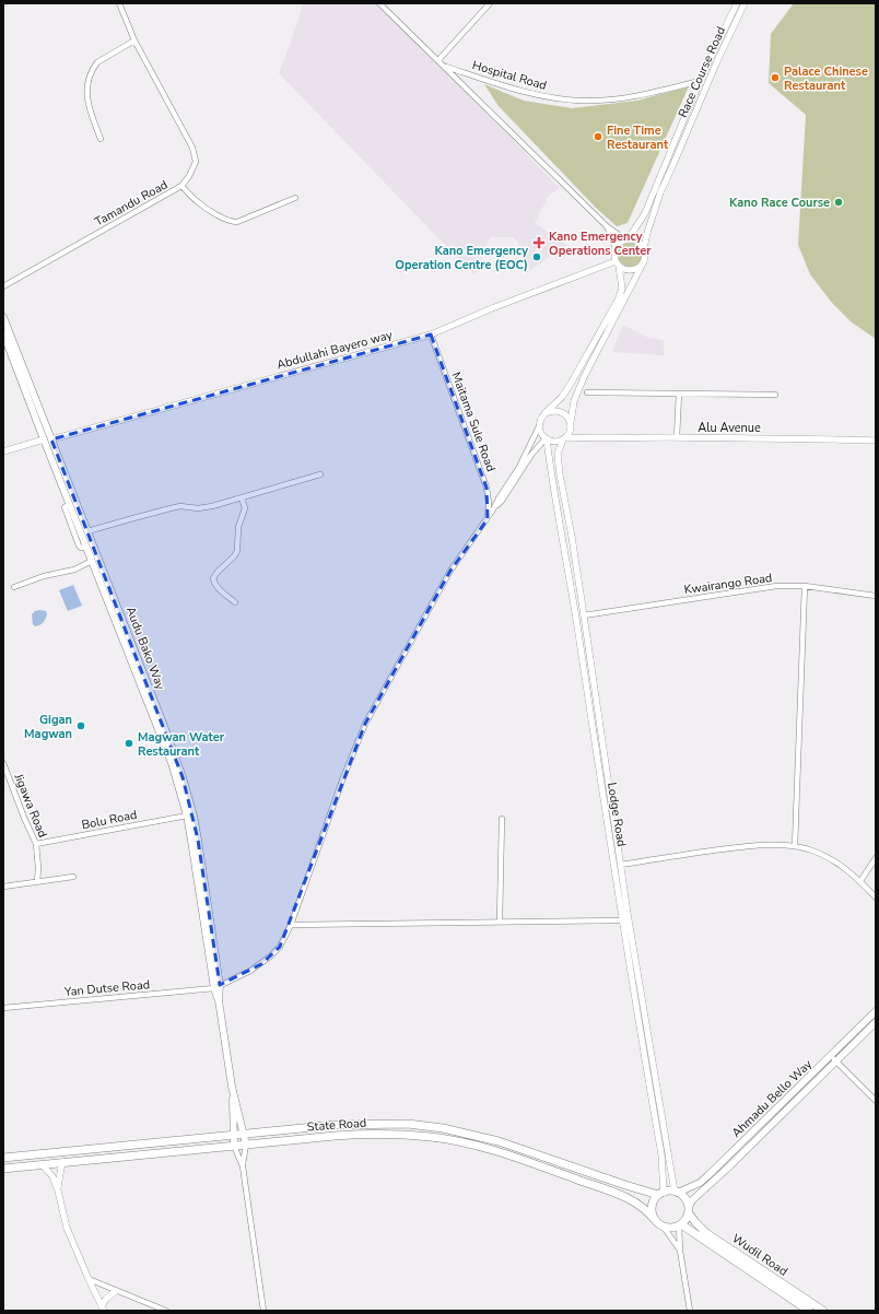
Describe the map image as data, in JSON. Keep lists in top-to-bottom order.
{
  "streets": {
    "main road": [
      "Audu Bako Way",
      "Ahmadu Bello Way",
      "State Road",
      "Wudil Road"
    ],
    "street": [
      "Race Course Road",
      "Hospital Road",
      "Tamandu Road",
      "Abdullahi Bayero way",
      "Maitama Sule Road",
      "Alu Avenue",
      "Kwairango Road",
      "Jigawa Road",
      "Lodge Road",
      "Bolu Road",
      "Yan Dutse Road"
    ]
  },
  "crossings": [
    ["Race Course Road", "Hospital Road"],
    ["Race Course Road", "Abdullahi Bayero way"],
    ["Hospital Road", "Abdullahi Bayero way"],
    ["Abdullahi Bayero way", "Maitama Sule Road"],
    ["Abdullahi Bayero way", "Audu Bako Way"],
    ["Maitama Sule Road", "Yan Dutse Road"],
    ["Alu Avenue", "Lodge Road"],
    ["Kwairango Road", "Lodge Road"],
    ["Audu Bako Way", "Bolu Road"],
    ["Audu Bako Way", "Yan Dutse Road"],
    ["Audu Bako Way", "State Road"],
    ["Jigawa Road", "Bolu Road"],
    ["Lodge Road", "Ahmadu Bello Way"],
    ["Lodge Road", "State Road"],
    ["Lodge Road", "Wudil Road"],
    ["Ahmadu Bello Way", "State Road"],
    ["Ahmadu Bello Way", "Wudil Road"],
    ["State Road", "Wudil Road"]
  ],
  "places": {
    "other": [
      "Palace Chinese Restaurant",
      "Fine Time Restaurant",
      "Kano Race Course",
      "Kano Emergency Operation Centre (EOC)",
      "Gigan Magwan",
      "Magwan Water Restaurant"
    ],
    "health": ["Kano Emergency Operations Center"]
  }
}
